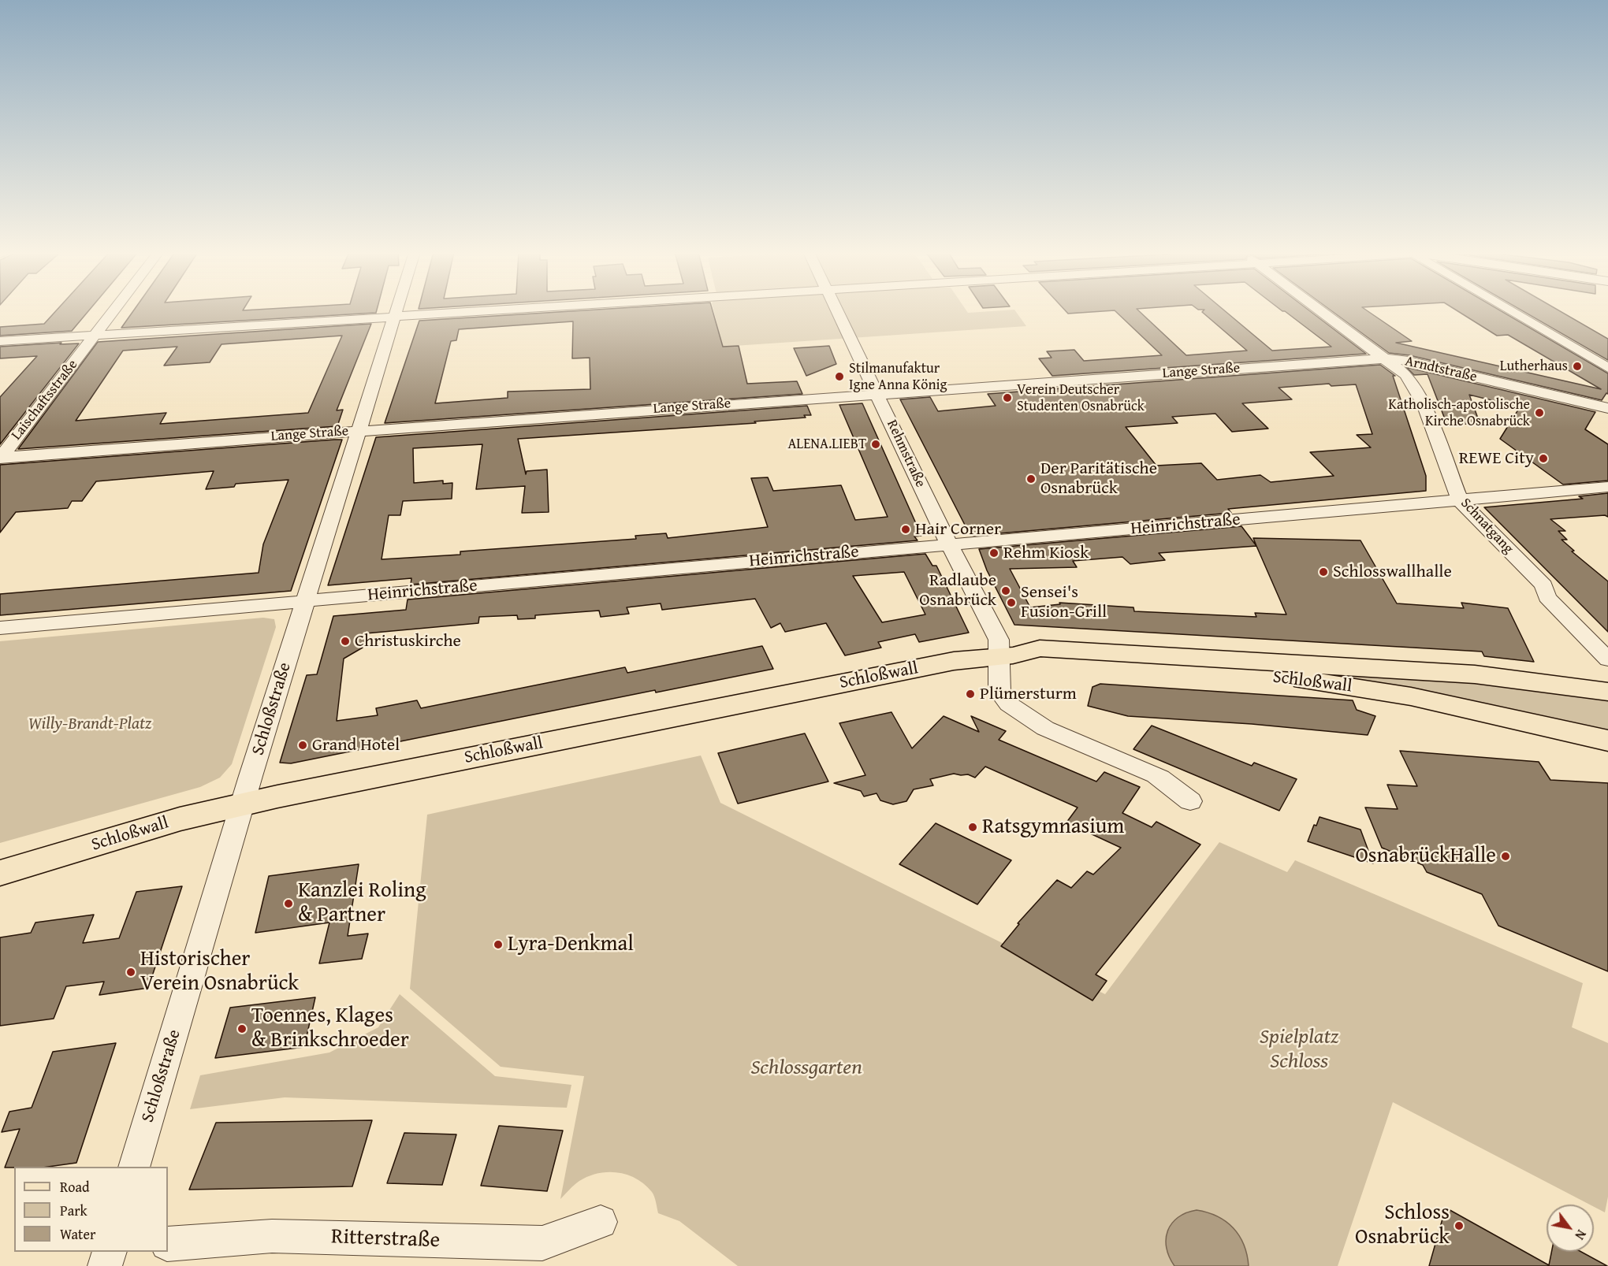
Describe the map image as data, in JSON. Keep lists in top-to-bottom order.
{
  "streets": {
    "main road": ["Schloßwall"],
    "street": [
      "Arndtstraße",
      "Lange Straße",
      "Laischaftsstraße",
      "Rehmstraße",
      "Heinrichstraße",
      "Schnatgang",
      "Schloßstraße",
      "Ritterstraße"
    ]
  },
  "crossings": [
    ["Arndtstraße", "Lange Straße"],
    ["Arndtstraße", "Schnatgang"],
    ["Lange Straße", "Laischaftsstraße"],
    ["Lange Straße", "Rehmstraße"],
    ["Lange Straße", "Schnatgang"],
    ["Lange Straße", "Schloßstraße"],
    ["Rehmstraße", "Heinrichstraße"],
    ["Rehmstraße", "Schloßwall"],
    ["Heinrichstraße", "Schnatgang"],
    ["Heinrichstraße", "Schloßstraße"],
    ["Schloßwall", "Schloßstraße"]
  ],
  "parks": ["Willy-Brandt-Platz", "Spielplatz Schloss", "Schlossgarten"],
  "places": [
    "Lutherhaus",
    "Stilmanufaktur Igne Anna König",
    "Verein Deutscher Studenten Osnabrück",
    "Katholisch-apostolische Kirche Osnabrück",
    "ALENA.LIEBT",
    "REWE City",
    "Der Paritätische Osnabrück",
    "Hair Corner",
    "Rehm Kiosk",
    "Schlosswallhalle",
    "Radlaube Osnabrück",
    "Sensei's Fusion-Grill",
    "Christuskirche",
    "Plümersturm",
    "Grand Hotel",
    "Ratsgymnasium",
    "OsnabrückHalle",
    "Kanzlei Roling & Partner",
    "Lyra-Denkmal",
    "Historischer Verein Osnabrück",
    "Toennes, Klages & Brinkschroeder",
    "Schloss Osnabrück"
  ],
  "legend": ["Road", "Park", "Water"],
  "north": "bottom right"
}
